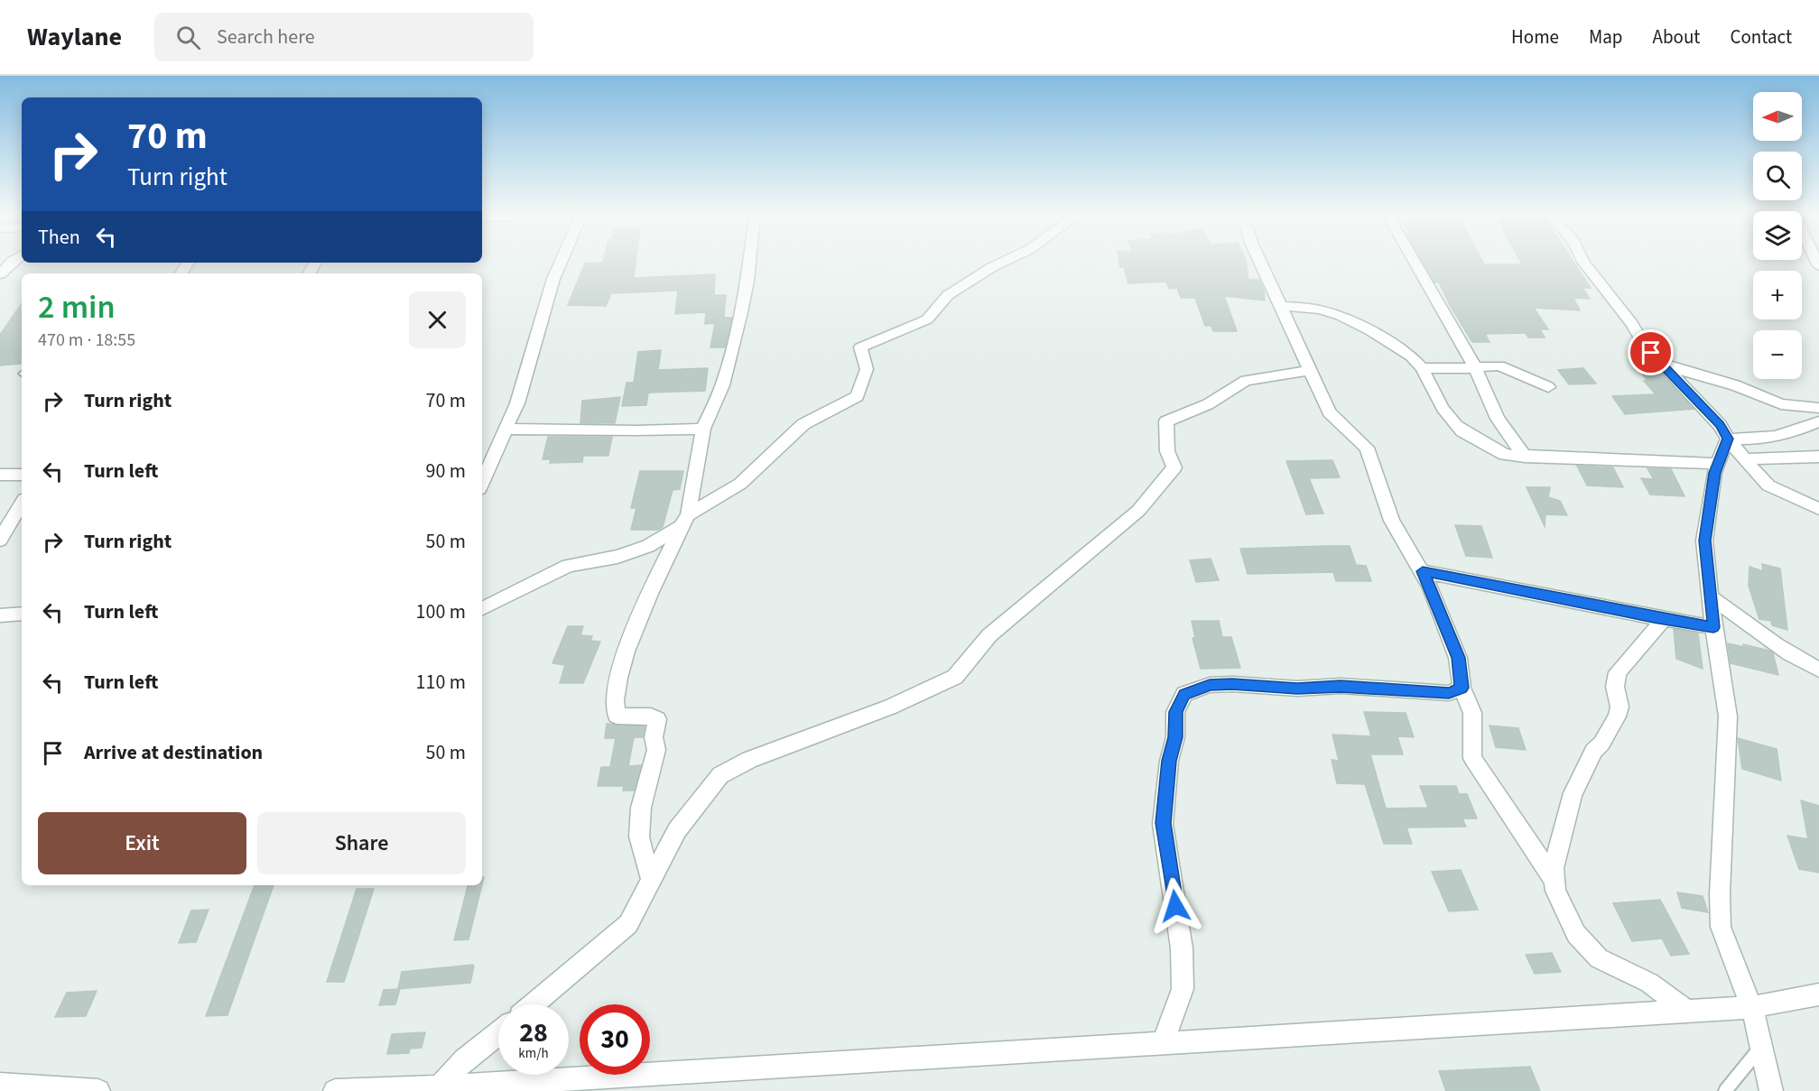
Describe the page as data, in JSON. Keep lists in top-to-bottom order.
{
  "north": "left",
  "page": {
    "header": "Waylane",
    "search": "Search here",
    "nav": [
      "Home",
      "Map",
      "About",
      "Contact"
    ],
    "map_buttons": ["+", "−"],
    "turn": ["70 m", "Turn right"],
    "then": "Then",
    "heading": ["2 min", "470 m · 18:55"],
    "list": [
      {
        "name": "Turn right",
        "value": "70 m"
      },
      {
        "name": "Turn left",
        "value": "90 m"
      },
      {
        "name": "Turn right",
        "value": "50 m"
      },
      {
        "name": "Turn left",
        "value": "100 m"
      },
      {
        "name": "Turn left",
        "value": "110 m"
      },
      {
        "name": "Arrive at destination",
        "value": "50 m"
      }
    ],
    "buttons": ["Exit", "Share"],
    "speed": "28 km/h",
    "limit": "30"
  }
}
